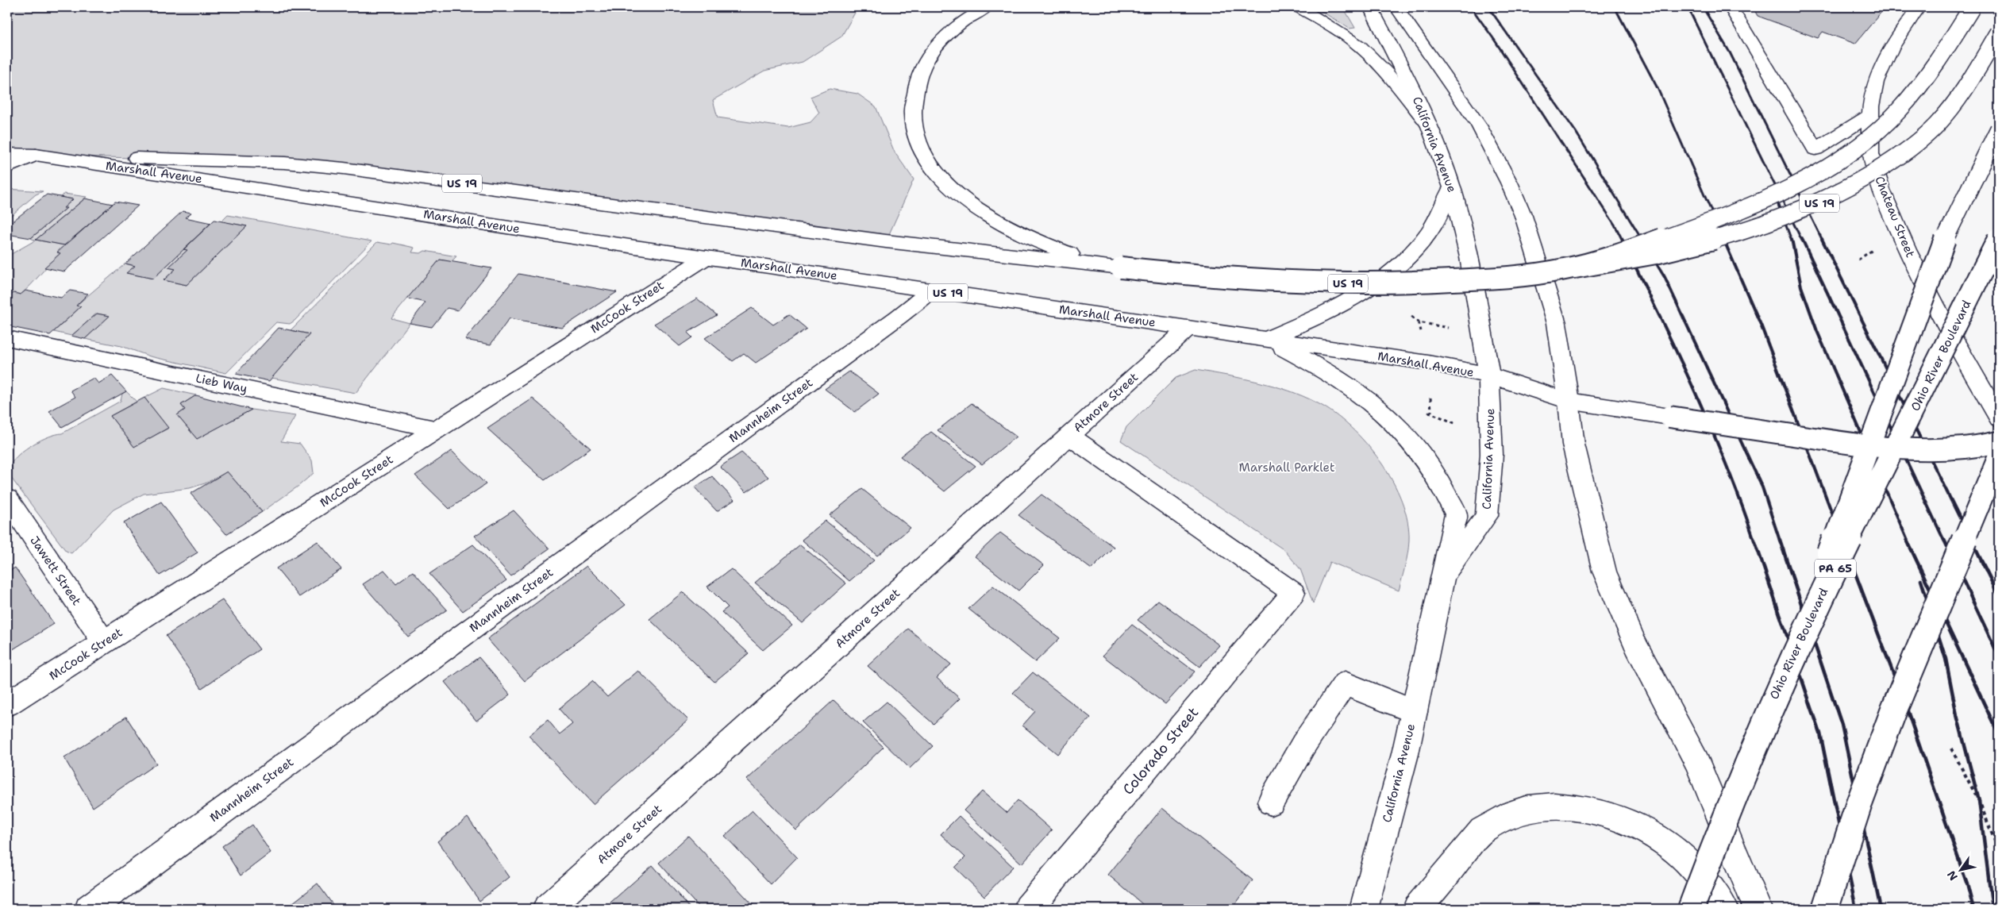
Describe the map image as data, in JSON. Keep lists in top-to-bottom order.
{
  "streets": {
    "main road": [
      "California Avenue",
      "Marshall Avenue",
      "US 19",
      "Chateau Street",
      "McCook Street",
      "Ohio River Boulevard",
      "Lieb Way",
      "Atmore Street",
      "Mannheim Street",
      "PA 65",
      "Jawett Street",
      "Colorado Street"
    ]
  },
  "crossings": [
    ["California Avenue", "Marshall Avenue"],
    ["Marshall Avenue", "US 19"],
    ["Marshall Avenue", "McCook Street"],
    ["Marshall Avenue", "Atmore Street"],
    ["Marshall Avenue", "Mannheim Street"],
    ["McCook Street", "Lieb Way"],
    ["McCook Street", "Jawett Street"],
    ["Atmore Street", "Colorado Street"]
  ],
  "parks": ["Marshall Parklet"],
  "north": "bottom left"
}
